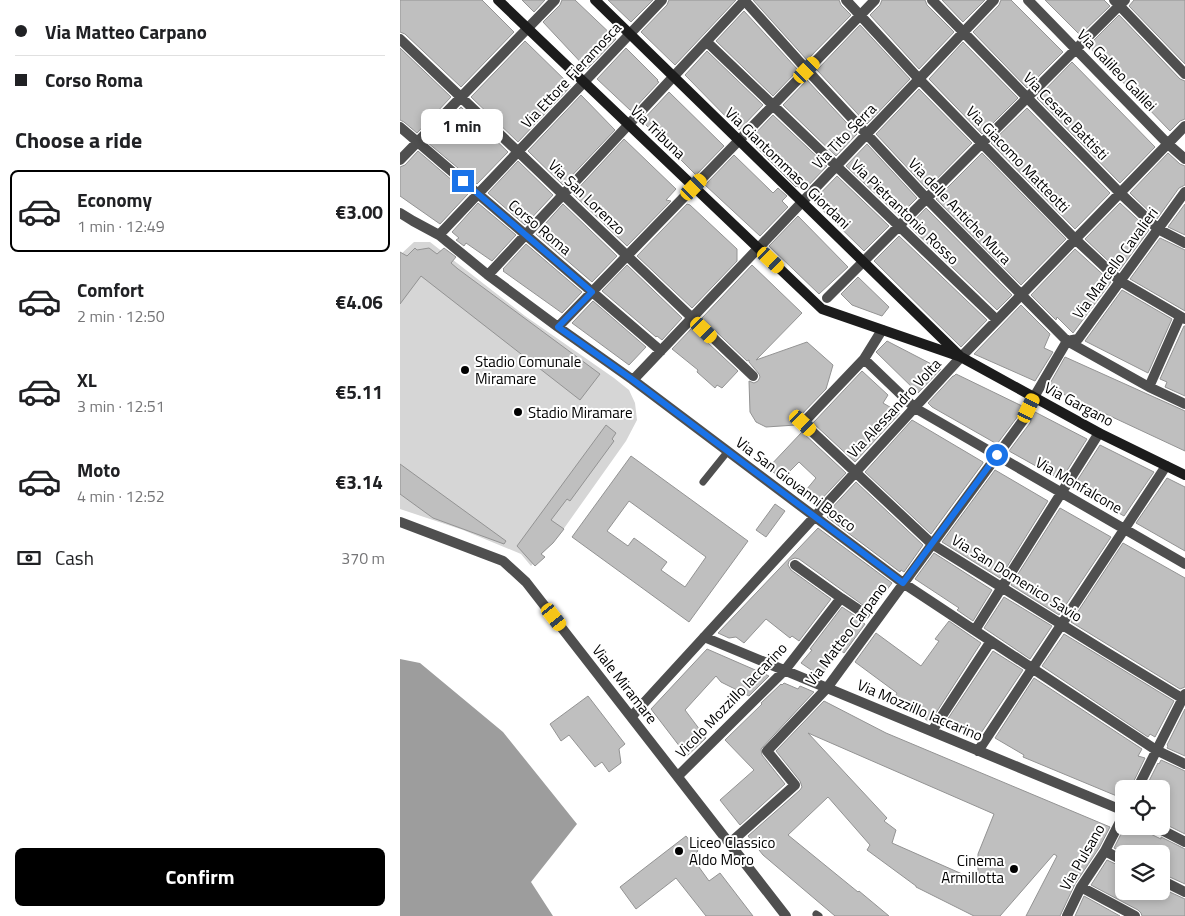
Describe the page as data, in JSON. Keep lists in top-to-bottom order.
{
  "streets": {
    "main road": ["Via Tribuna", "Via Giantommaso Giordani", "Via Gargano"],
    "street": [
      "Via Galileo Galilei",
      "Via Ettore Fieramosca",
      "Via Cesare Battisti",
      "Via Tito Serra",
      "Via Giacomo Matteotti",
      "Via San Lorenzo",
      "Via delle Antiche Mura",
      "Via Pietrantonio Rosso",
      "Corso Roma",
      "Via Marcello Cavalieri",
      "Via Alessandro Volta",
      "Via San Giovanni Bosco",
      "Via Monfalcone",
      "Via San Domenico Savio",
      "Via Matteo Carpano",
      "Viale Miramare",
      "Vicolo Mozzillo Iaccarino",
      "Via Mozzillo Iaccarino",
      "Via Pulsano"
    ]
  },
  "crossings": [
    ["Via Galileo Galilei", "Via Alessandro Volta"],
    ["Via Ettore Fieramosca", "Via Tribuna"],
    ["Via Ettore Fieramosca", "Via Giantommaso Giordani"],
    ["Via Ettore Fieramosca", "Via San Lorenzo"],
    ["Via Ettore Fieramosca", "Corso Roma"],
    ["Via Ettore Fieramosca", "Via San Giovanni Bosco"],
    ["Via Cesare Battisti", "Via Tito Serra"],
    ["Via Cesare Battisti", "Via Marcello Cavalieri"],
    ["Via Cesare Battisti", "Via Alessandro Volta"],
    ["Via Tribuna", "Via Tito Serra"],
    ["Via Tribuna", "Via Giantommaso Giordani"],
    ["Via Tribuna", "Via Gargano"],
    ["Via Tribuna", "Via Alessandro Volta"],
    ["Via Tito Serra", "Via Giacomo Matteotti"],
    ["Via Tito Serra", "Via Giantommaso Giordani"],
    ["Via Tito Serra", "Via San Lorenzo"],
    ["Via Tito Serra", "Via delle Antiche Mura"],
    ["Via Tito Serra", "Via Pietrantonio Rosso"],
    ["Via Tito Serra", "Corso Roma"],
    ["Via Tito Serra", "Via San Giovanni Bosco"],
    ["Via Giacomo Matteotti", "Via Marcello Cavalieri"],
    ["Via Giacomo Matteotti", "Via Alessandro Volta"],
    ["Via Giantommaso Giordani", "Via Gargano"],
    ["Via Giantommaso Giordani", "Via Alessandro Volta"],
    ["Via delle Antiche Mura", "Via Marcello Cavalieri"],
    ["Via delle Antiche Mura", "Via Alessandro Volta"],
    ["Via Pietrantonio Rosso", "Via Alessandro Volta"],
    ["Via Marcello Cavalieri", "Via Gargano"],
    ["Via Marcello Cavalieri", "Via Matteo Carpano"],
    ["Via Gargano", "Via Alessandro Volta"],
    ["Via Gargano", "Via Matteo Carpano"],
    ["Via Alessandro Volta", "Via San Giovanni Bosco"],
    ["Via Alessandro Volta", "Via Monfalcone"],
    ["Via Alessandro Volta", "Via San Domenico Savio"],
    ["Via Alessandro Volta", "Viale Miramare"],
    ["Via Alessandro Volta", "Via Mozzillo Iaccarino"],
    ["Via San Giovanni Bosco", "Via Matteo Carpano"],
    ["Via Monfalcone", "Via San Domenico Savio"],
    ["Via Monfalcone", "Via Matteo Carpano"],
    ["Via San Domenico Savio", "Via Matteo Carpano"],
    ["Via Matteo Carpano", "Viale Miramare"],
    ["Via Matteo Carpano", "Via Mozzillo Iaccarino"],
    ["Viale Miramare", "Vicolo Mozzillo Iaccarino"],
    ["Vicolo Mozzillo Iaccarino", "Via Mozzillo Iaccarino"]
  ],
  "places": [
    "Stadio Comunale Miramare",
    "Stadio Miramare",
    "Liceo Classico Aldo Moro",
    "Cinema Armillotta"
  ],
  "page": {
    "banner": ["Via Matteo Carpano", "Corso Roma"],
    "bubble": "1 min",
    "heading": "Choose a ride",
    "list": [
      {
        "name": "Economy",
        "note": "1 min · 12:49",
        "value": "€3.00"
      },
      {
        "name": "Comfort",
        "note": "2 min · 12:50",
        "value": "€4.06"
      },
      {
        "name": "XL",
        "note": "3 min · 12:51",
        "value": "€5.11"
      },
      {
        "name": "Moto",
        "note": "4 min · 12:52",
        "value": "€3.14"
      }
    ],
    "pay": ["Cash", "370 m"],
    "buttons": "Confirm"
  }
}
